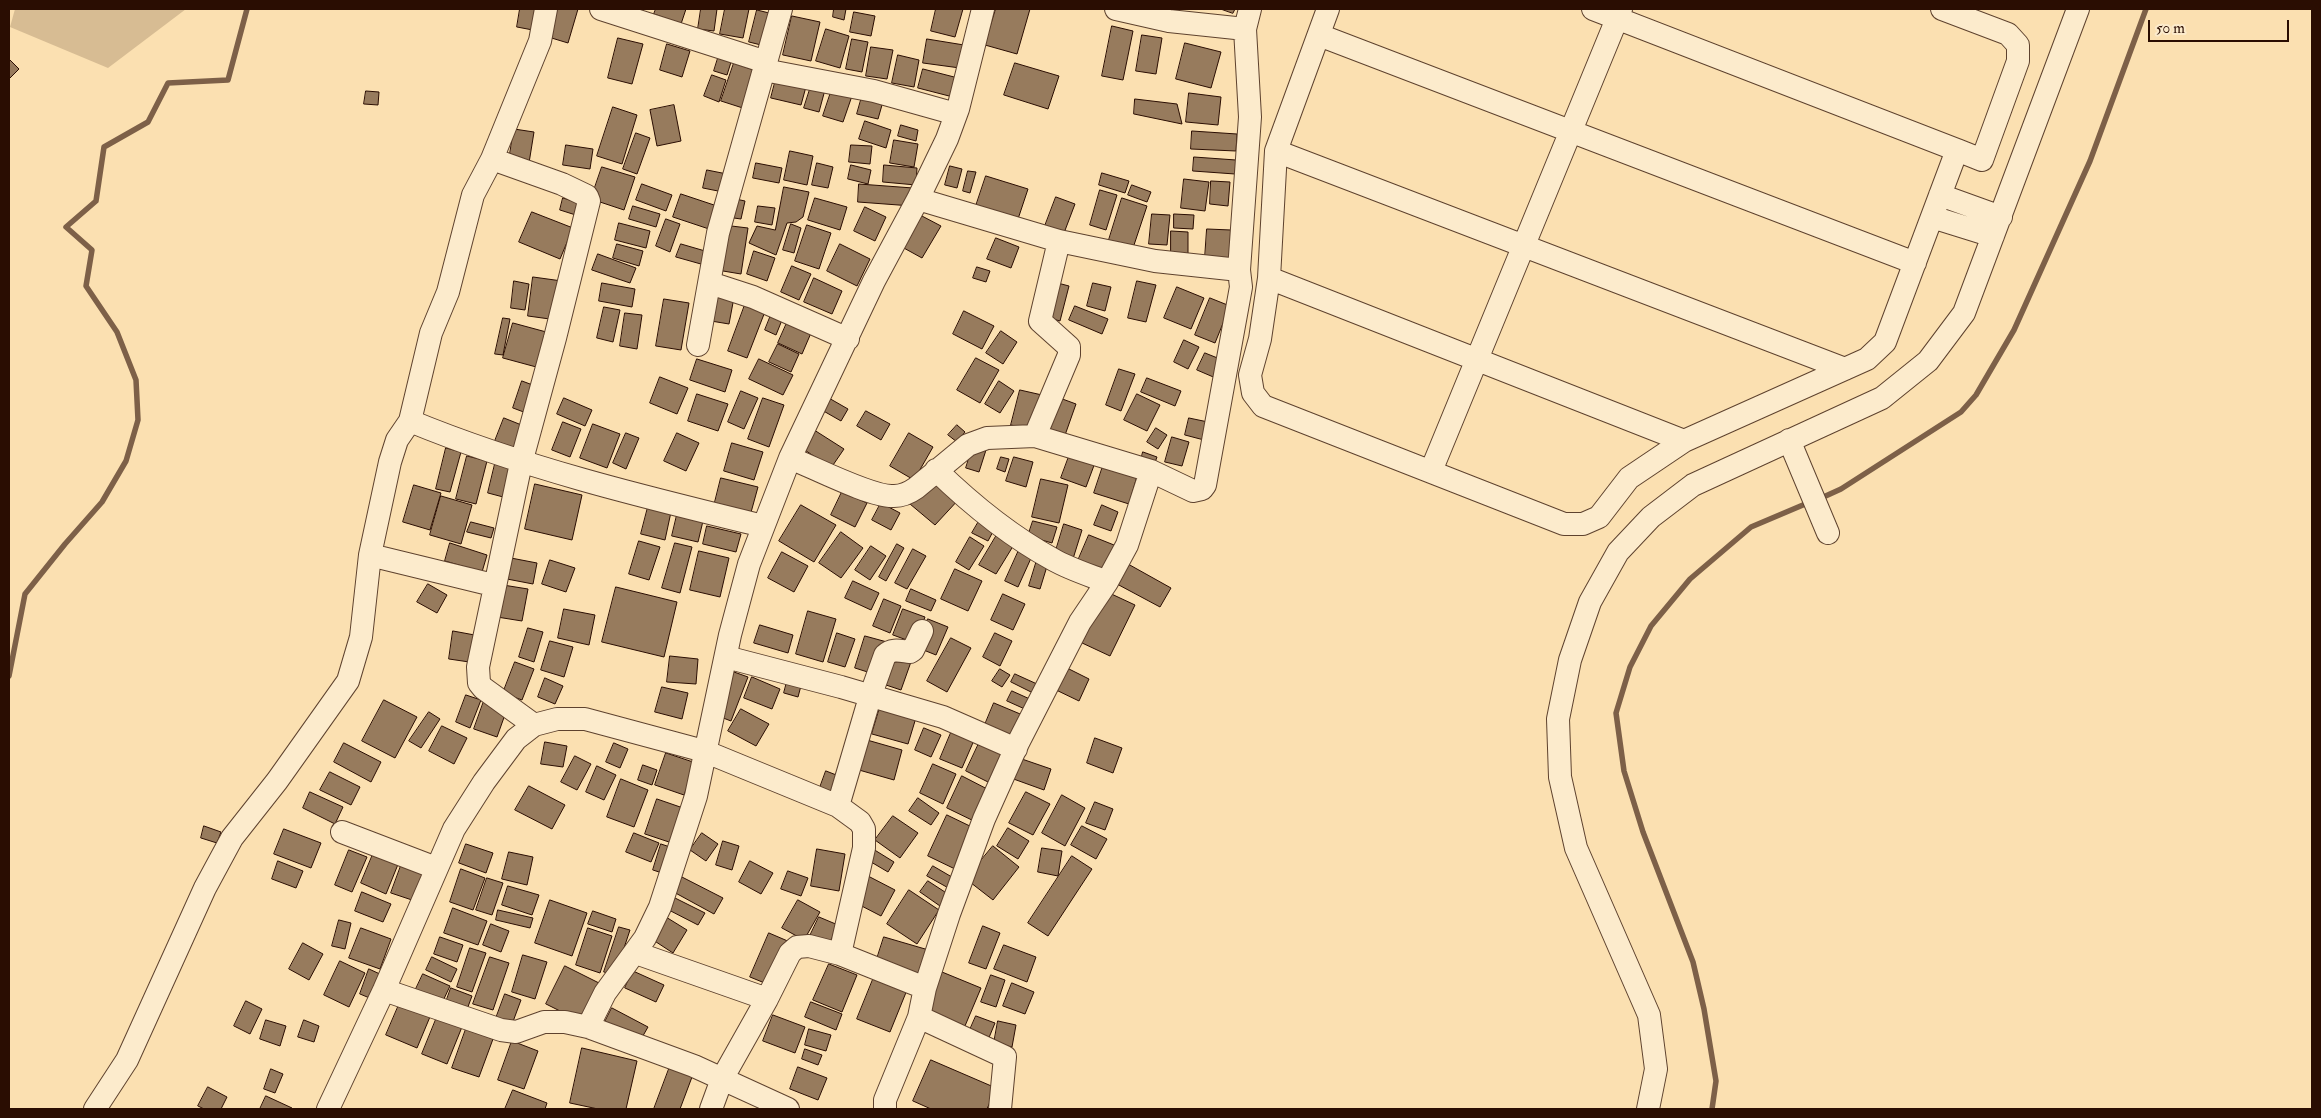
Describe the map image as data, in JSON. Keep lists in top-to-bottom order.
{
  "scale_bar": "50 m"
}
